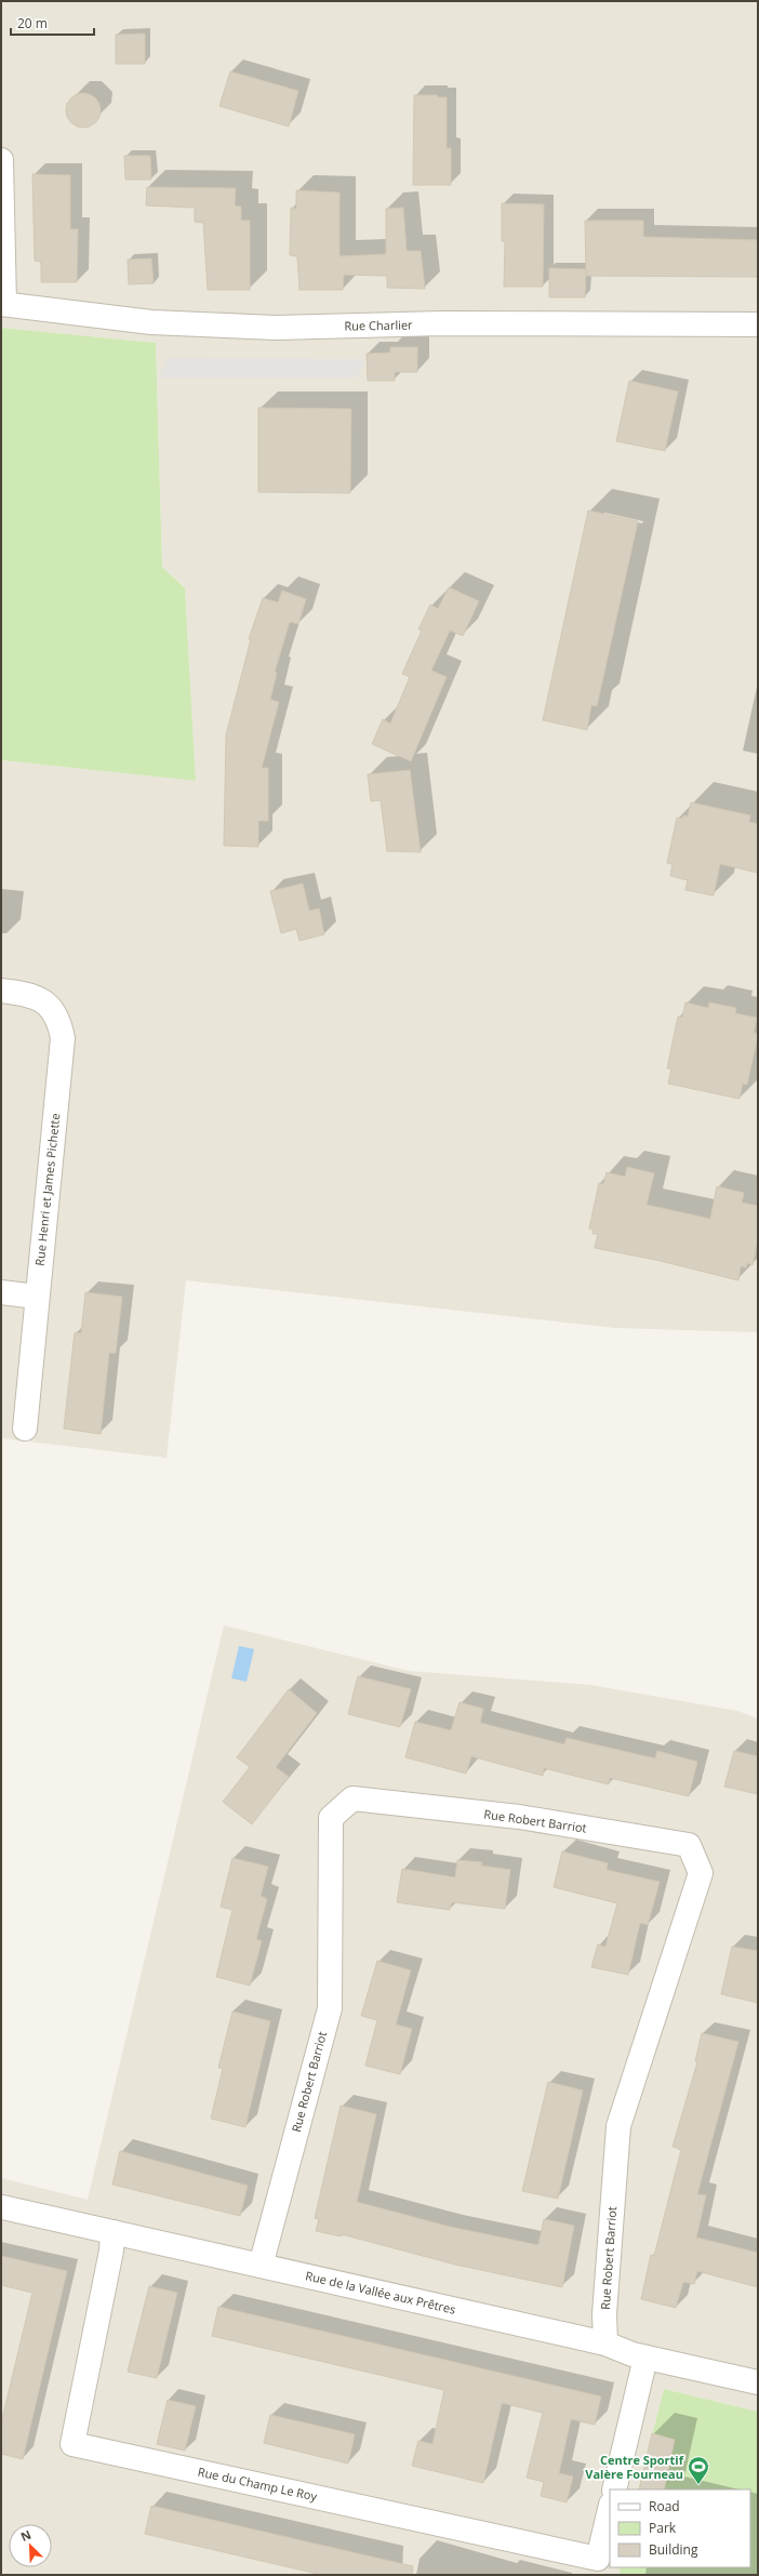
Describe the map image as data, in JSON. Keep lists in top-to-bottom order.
{
  "streets": {
    "street": [
      "Rue Charlier",
      "Rue Henri et James Pichette",
      "Rue Robert Barriot",
      "Rue de la Vallée aux Prêtres",
      "Rue du Champ Le Roy"
    ]
  },
  "crossings": [
    ["Rue Robert Barriot", "Rue de la Vallée aux Prêtres"],
    ["Rue de la Vallée aux Prêtres", "Rue du Champ Le Roy"]
  ],
  "places": {
    "sports": ["Centre Sportif Valère Fourneau"]
  },
  "legend": ["Road", "Park", "Building"],
  "scale_bar": "20 m",
  "north": "top left"
}
